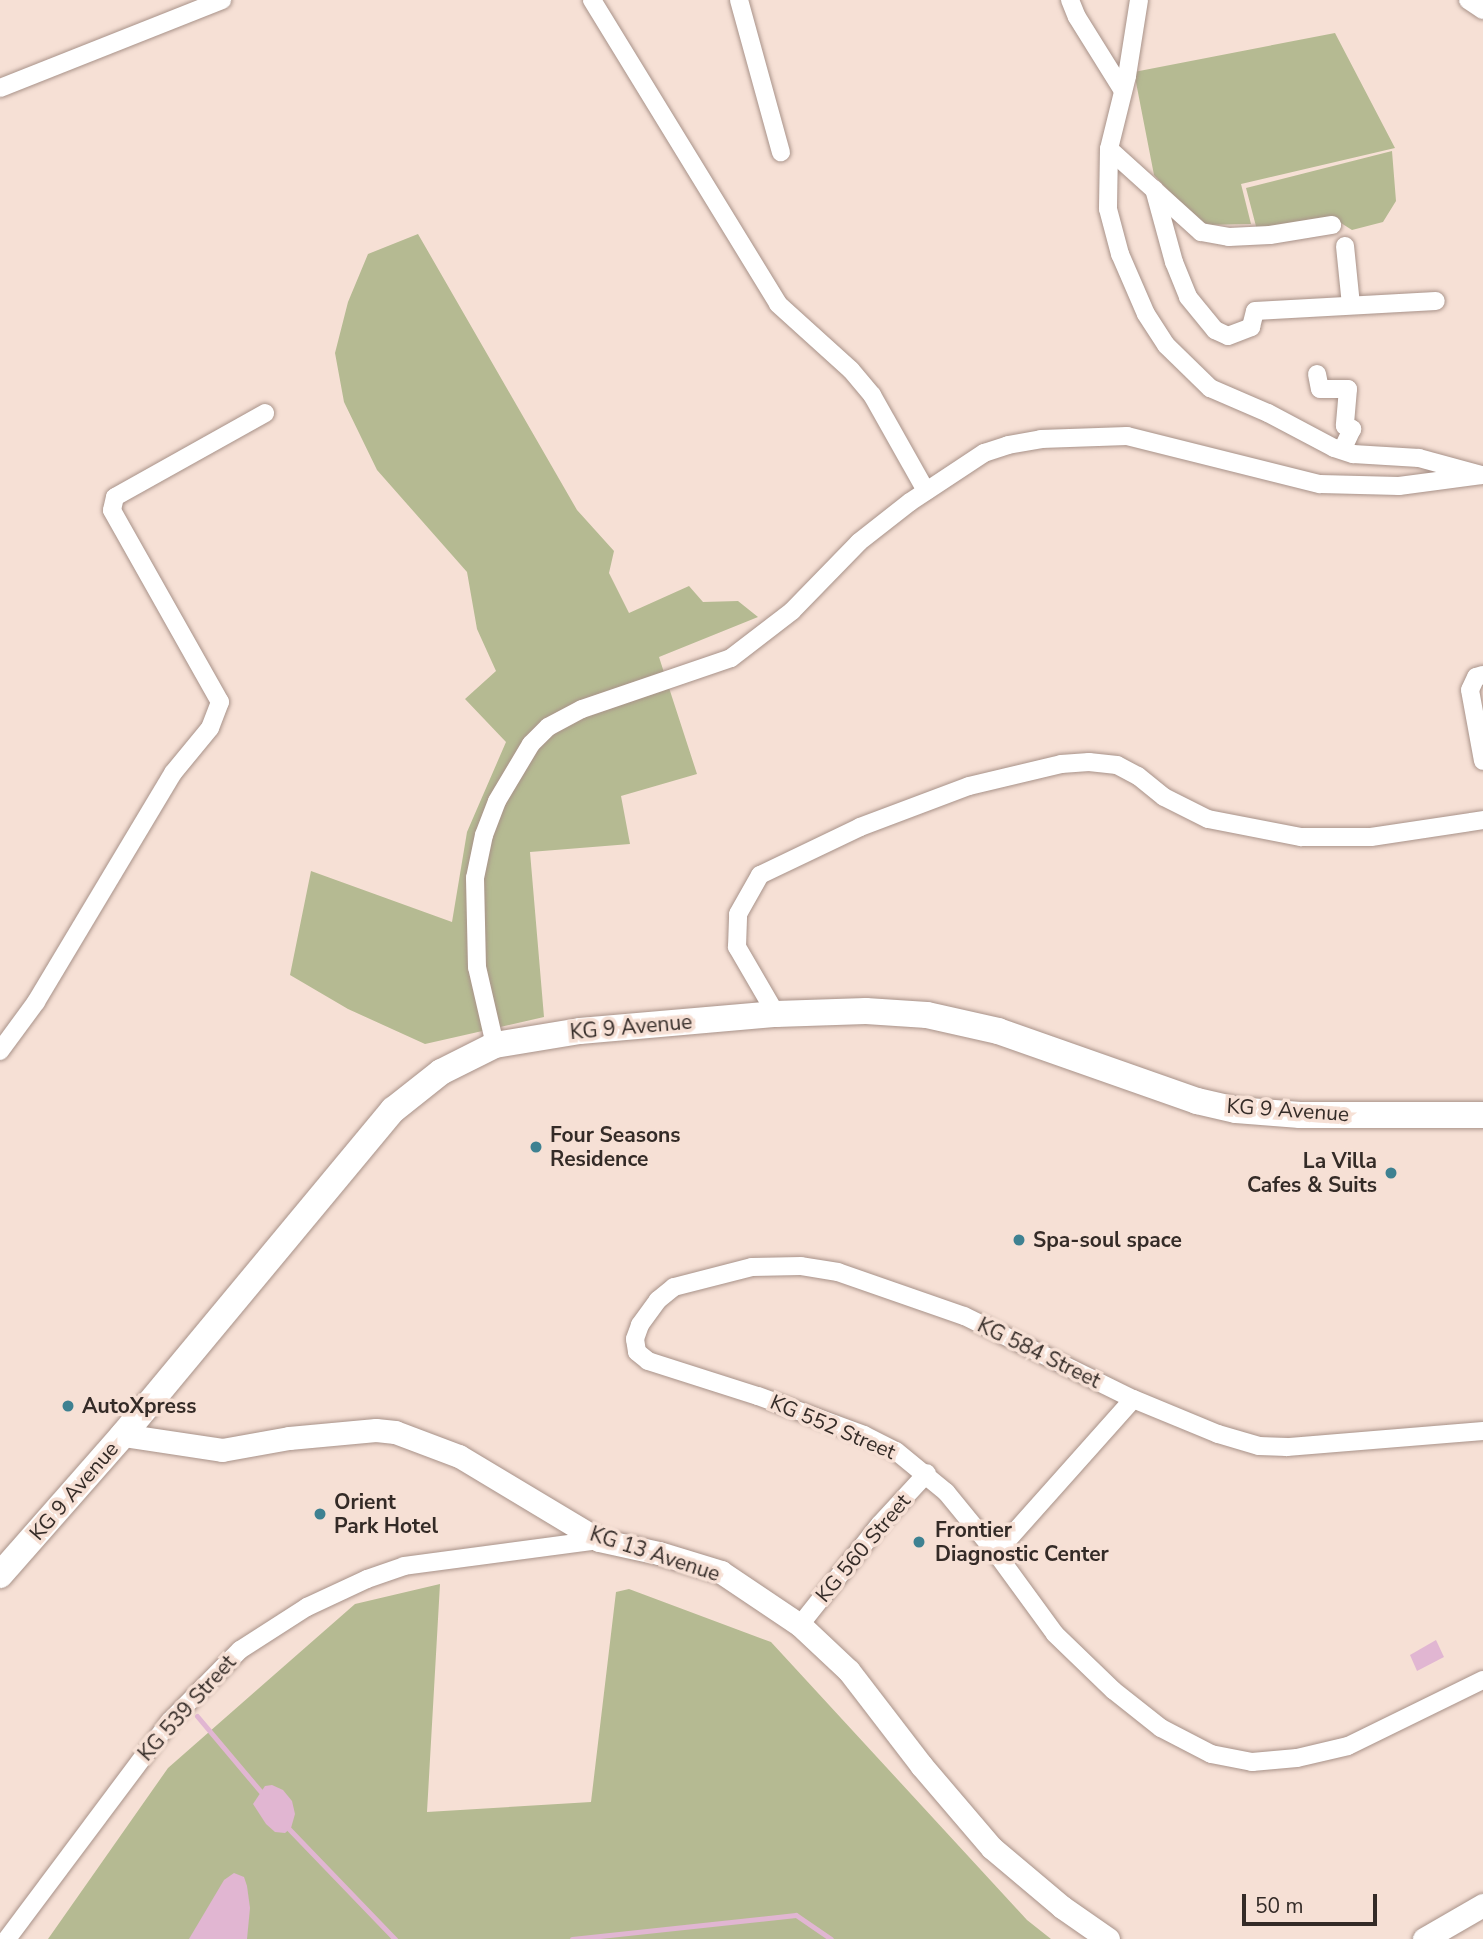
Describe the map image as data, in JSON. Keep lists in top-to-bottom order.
{
  "streets": {
    "main road": ["KG 9 Avenue"],
    "street": [
      "KG 584 Street",
      "KG 552 Street",
      "KG 560 Street",
      "KG 13 Avenue",
      "KG 539 Street"
    ]
  },
  "crossings": [
    ["KG 9 Avenue", "KG 13 Avenue"],
    ["KG 584 Street", "KG 552 Street"],
    ["KG 552 Street", "KG 560 Street"],
    ["KG 560 Street", "KG 13 Avenue"],
    ["KG 13 Avenue", "KG 539 Street"]
  ],
  "places": [
    "Four Seasons Residence",
    "La Villa Cafes & Suits",
    "Spa-soul space",
    "AutoXpress",
    "Orient Park Hotel",
    "Frontier Diagnostic Center"
  ],
  "scale_bar": "50 m"
}
